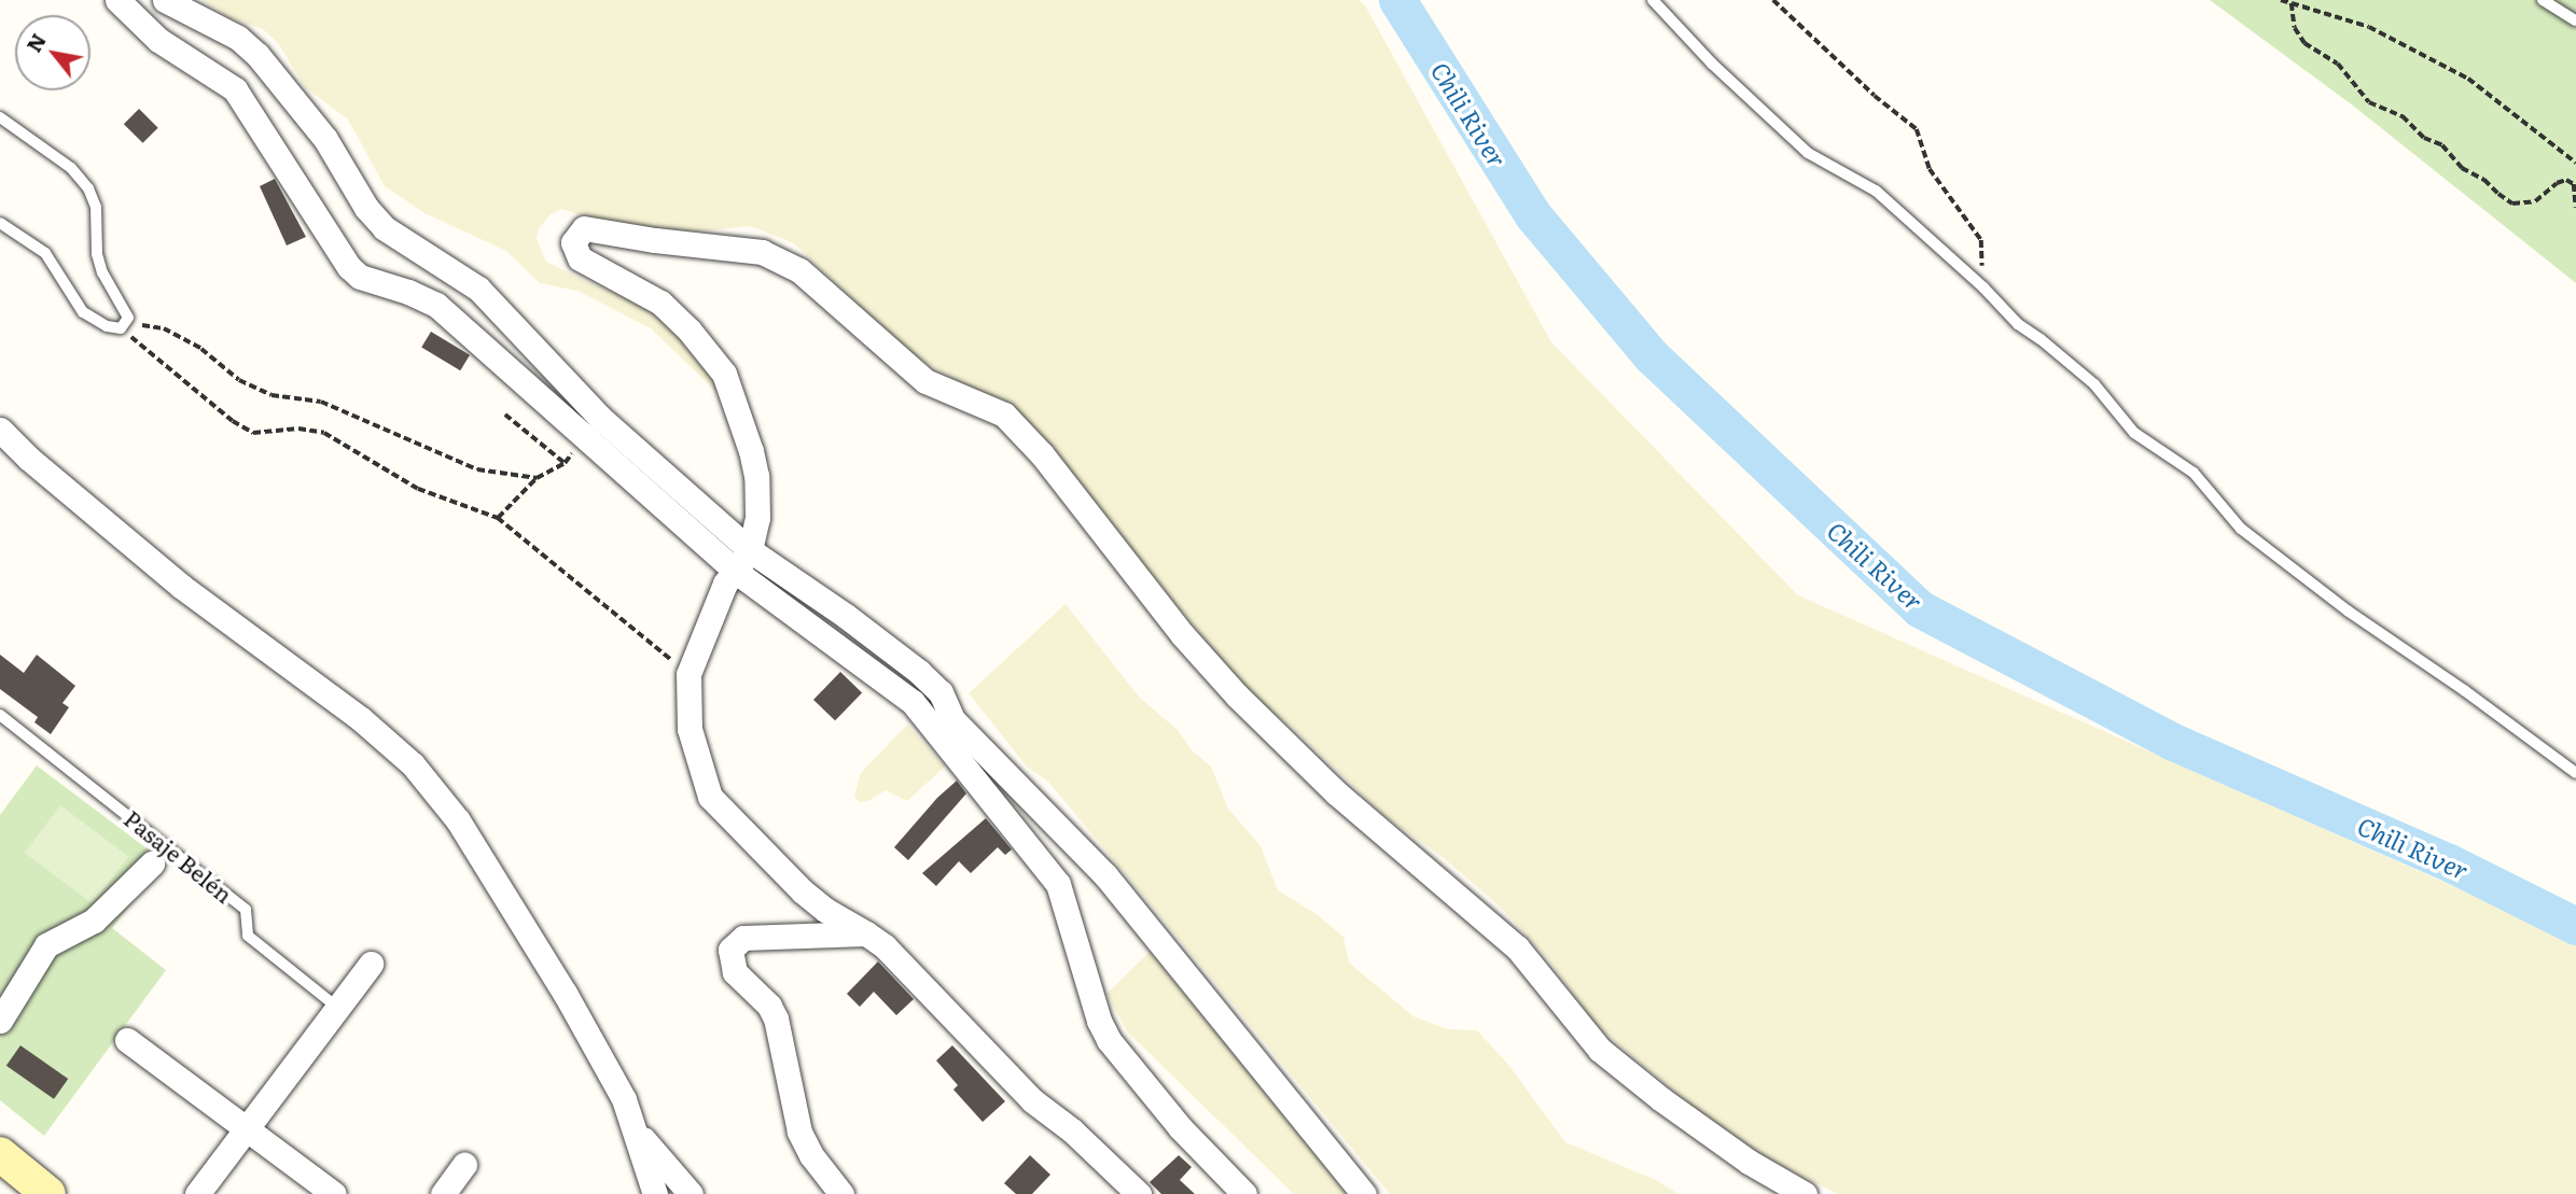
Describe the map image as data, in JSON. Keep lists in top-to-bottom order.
{
  "streets": {
    "lane": ["Pasaje Belén"]
  },
  "water": ["Chili River"],
  "north": "top left"
}
